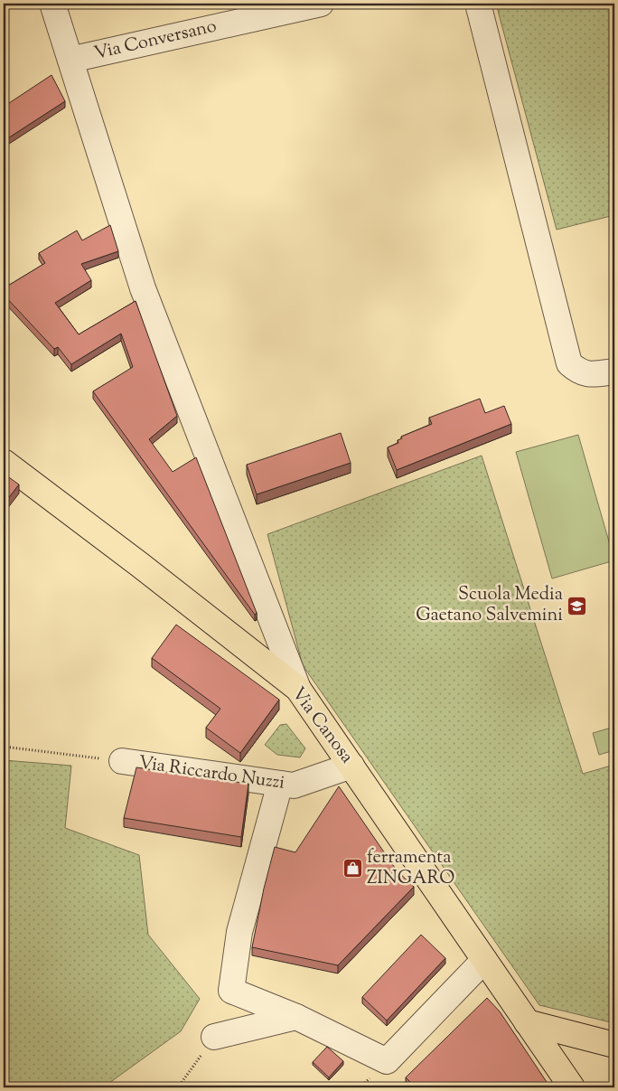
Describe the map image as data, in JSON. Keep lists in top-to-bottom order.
{
  "streets": {
    "main road": ["Via Canosa"],
    "street": ["Via Conversano", "Via Riccardo Nuzzi"]
  },
  "crossings": [
    ["Via Canosa", "Via Riccardo Nuzzi"]
  ],
  "places": {
    "school or university": ["Scuola Media Gaetano Salvemini"],
    "shop": ["ferramenta ZINGARO"]
  }
}
